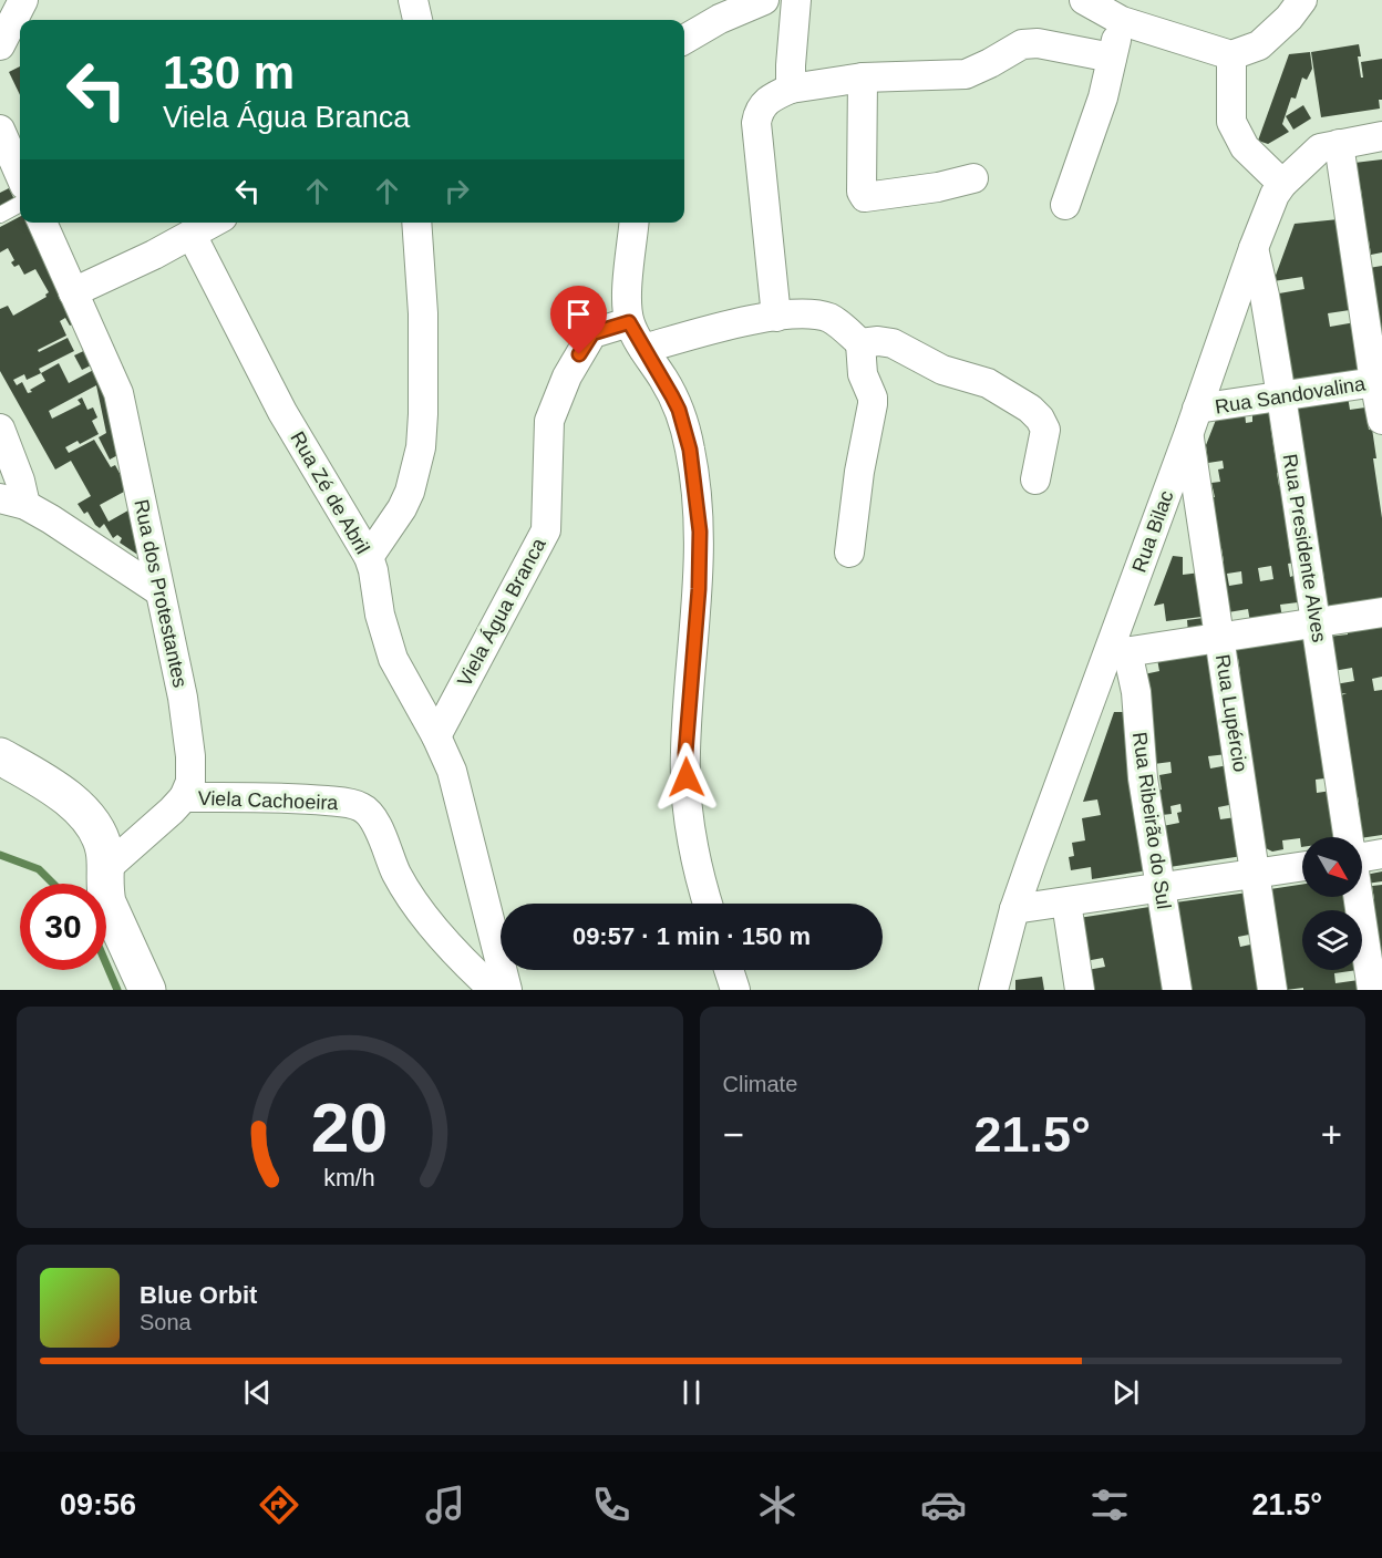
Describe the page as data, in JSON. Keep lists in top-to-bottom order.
{
  "streets": {
    "street": [
      "Rua Sandovalina",
      "Rua Zé de Abril",
      "Rua Bilac",
      "Rua Presidente Alves",
      "Rua dos Protestantes",
      "Viela Água Branca",
      "Rua Lupércio",
      "Viela Cachoeira",
      "Rua Ribeirão do Sul"
    ]
  },
  "crossings": [
    ["Rua Sandovalina", "Rua Bilac"],
    ["Rua Sandovalina", "Rua Presidente Alves"],
    ["Rua Zé de Abril", "Viela Água Branca"],
    ["Rua Bilac", "Rua Presidente Alves"],
    ["Rua Bilac", "Rua Lupércio"],
    ["Rua Bilac", "Rua Ribeirão do Sul"],
    ["Rua dos Protestantes", "Viela Cachoeira"]
  ],
  "north": "bottom right",
  "page": {
    "turn": ["130 m", "Viela Água Branca"],
    "limit": "30",
    "trip": "09:57 · 1 min · 150 m",
    "tile": "Climate",
    "heat": ["−", "21.5°", "+"],
    "song": ["Blue Orbit", "Sona"],
    "tabs": ["09:56", "21.5°"],
    "gauge": ["20", "km/h"]
  }
}
